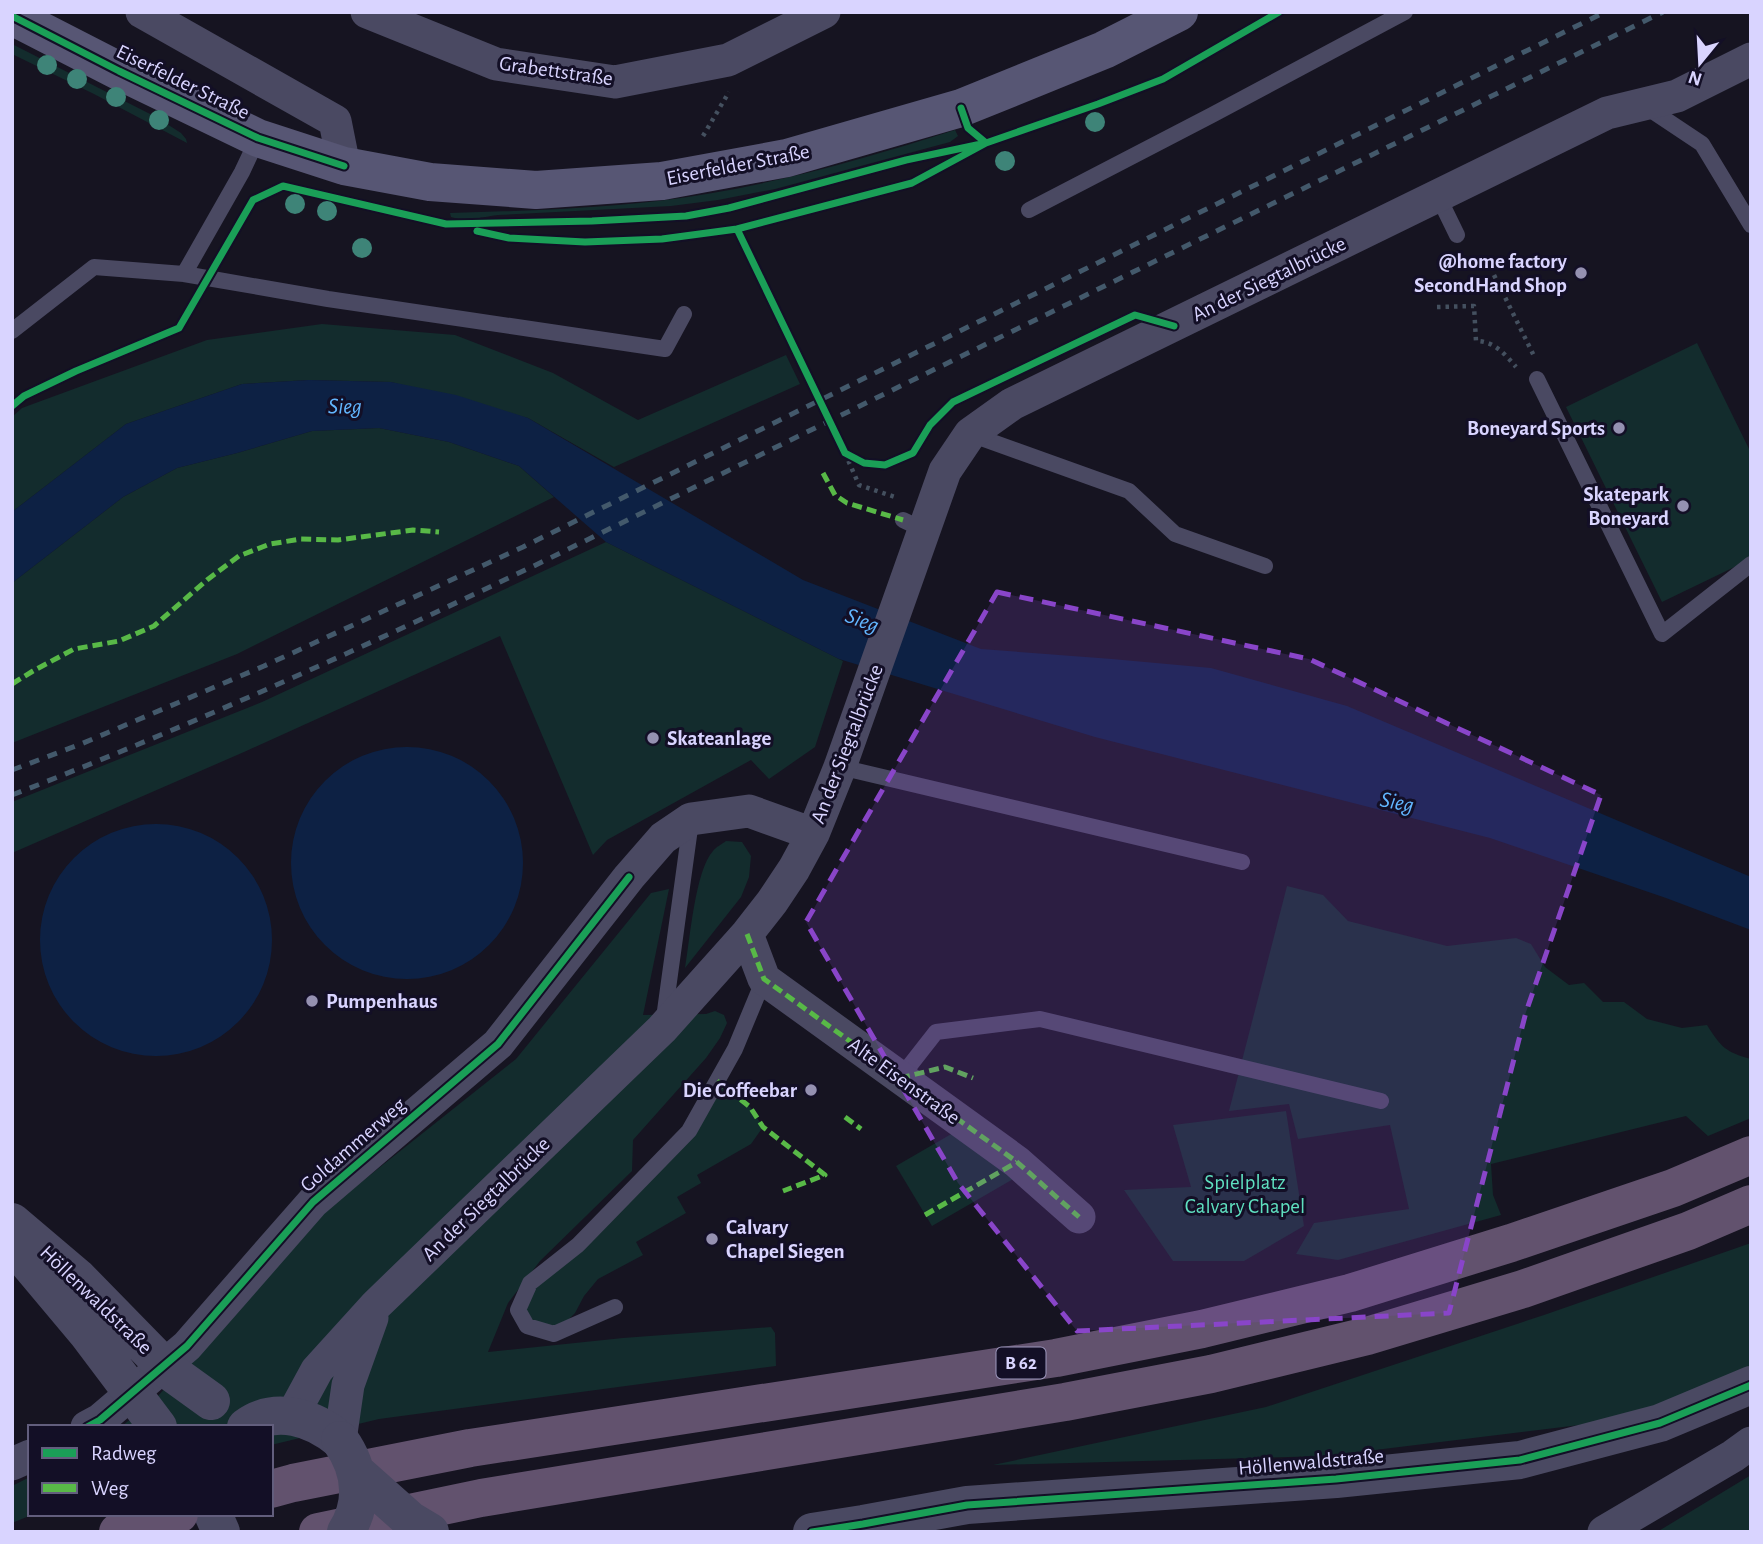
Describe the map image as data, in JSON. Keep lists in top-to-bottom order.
{
  "streets": {
    "highway": ["B 62"],
    "main road": ["Eiserfelder Straße"],
    "street": [
      "Grabettstraße",
      "An der Siegtalbrücke",
      "Alte Eisenstraße",
      "Goldammerweg",
      "Höllenwaldstraße"
    ]
  },
  "crossings": [
    ["An der Siegtalbrücke", "Goldammerweg"],
    ["An der Siegtalbrücke", "Höllenwaldstraße"]
  ],
  "water": ["Sieg"],
  "parks": ["Spielplatz Calvary Chapel"],
  "places": [
    "@home factory SecondHand Shop",
    "Boneyard Sports",
    "Skatepark Boneyard",
    "Skateanlage",
    "Pumpenhaus",
    "Die Coffeebar",
    "Calvary Chapel Siegen"
  ],
  "legend": ["Radweg", "Weg"],
  "north": "bottom"
}
